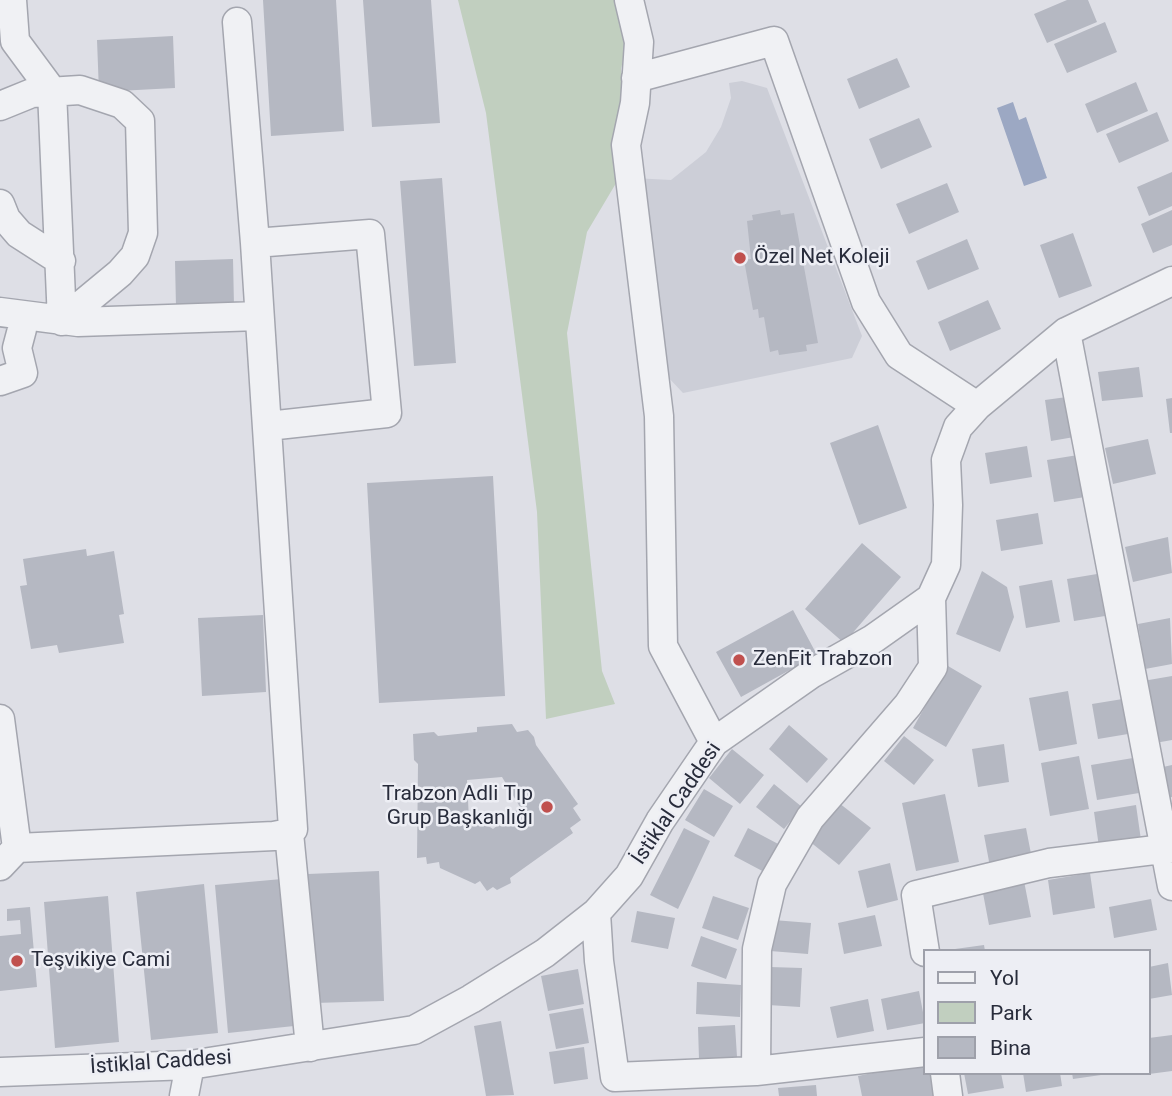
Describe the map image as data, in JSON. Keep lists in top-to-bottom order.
{
  "streets": {
    "street": ["İstiklal Caddesi"]
  },
  "places": [
    "Özel Net Koleji",
    "ZenFit Trabzon",
    "Trabzon Adli Tıp Grup Başkanlığı",
    "Teşvikiye Cami"
  ],
  "legend": ["Yol", "Park", "Bina"]
}
